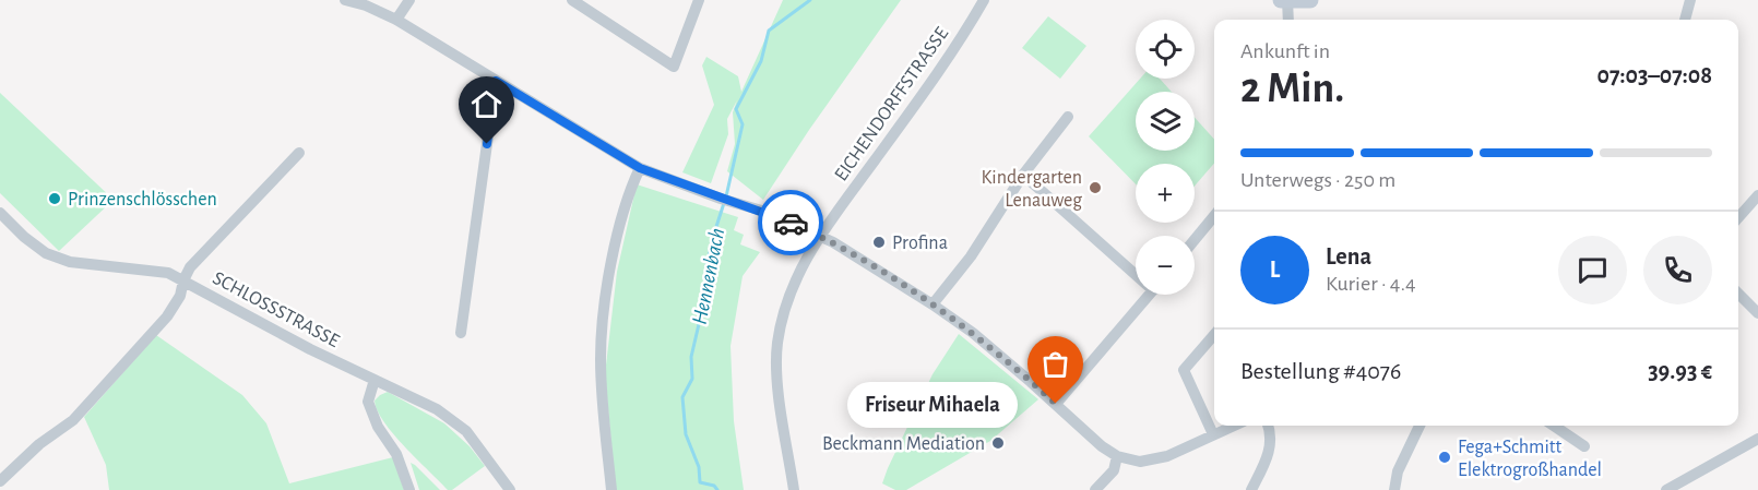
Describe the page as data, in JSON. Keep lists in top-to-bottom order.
{
  "streets": {
    "street": ["EICHENDORFFSTRASSE", "SCHLOSSSTRASSE"]
  },
  "water": ["Hennenbach"],
  "places": [
    "Kindergarten Lenauweg",
    "Prinzenschlösschen",
    "Profina",
    "Friseur Mihaela",
    "Beckmann Mediation",
    "Fega+Schmitt Elektrogroßhandel"
  ],
  "page": {
    "map_buttons": ["+", "−"],
    "heading": ["2 Min.", "Ankunft in", "07:03–07:08"],
    "panel": [
      "Lena",
      "Kurier · 4.4",
      "Bestellung #4076",
      "39.93 €"
    ],
    "bar": "Unterwegs · 250 m",
    "round": "L",
    "bubble": "Friseur Mihaela"
  }
}
